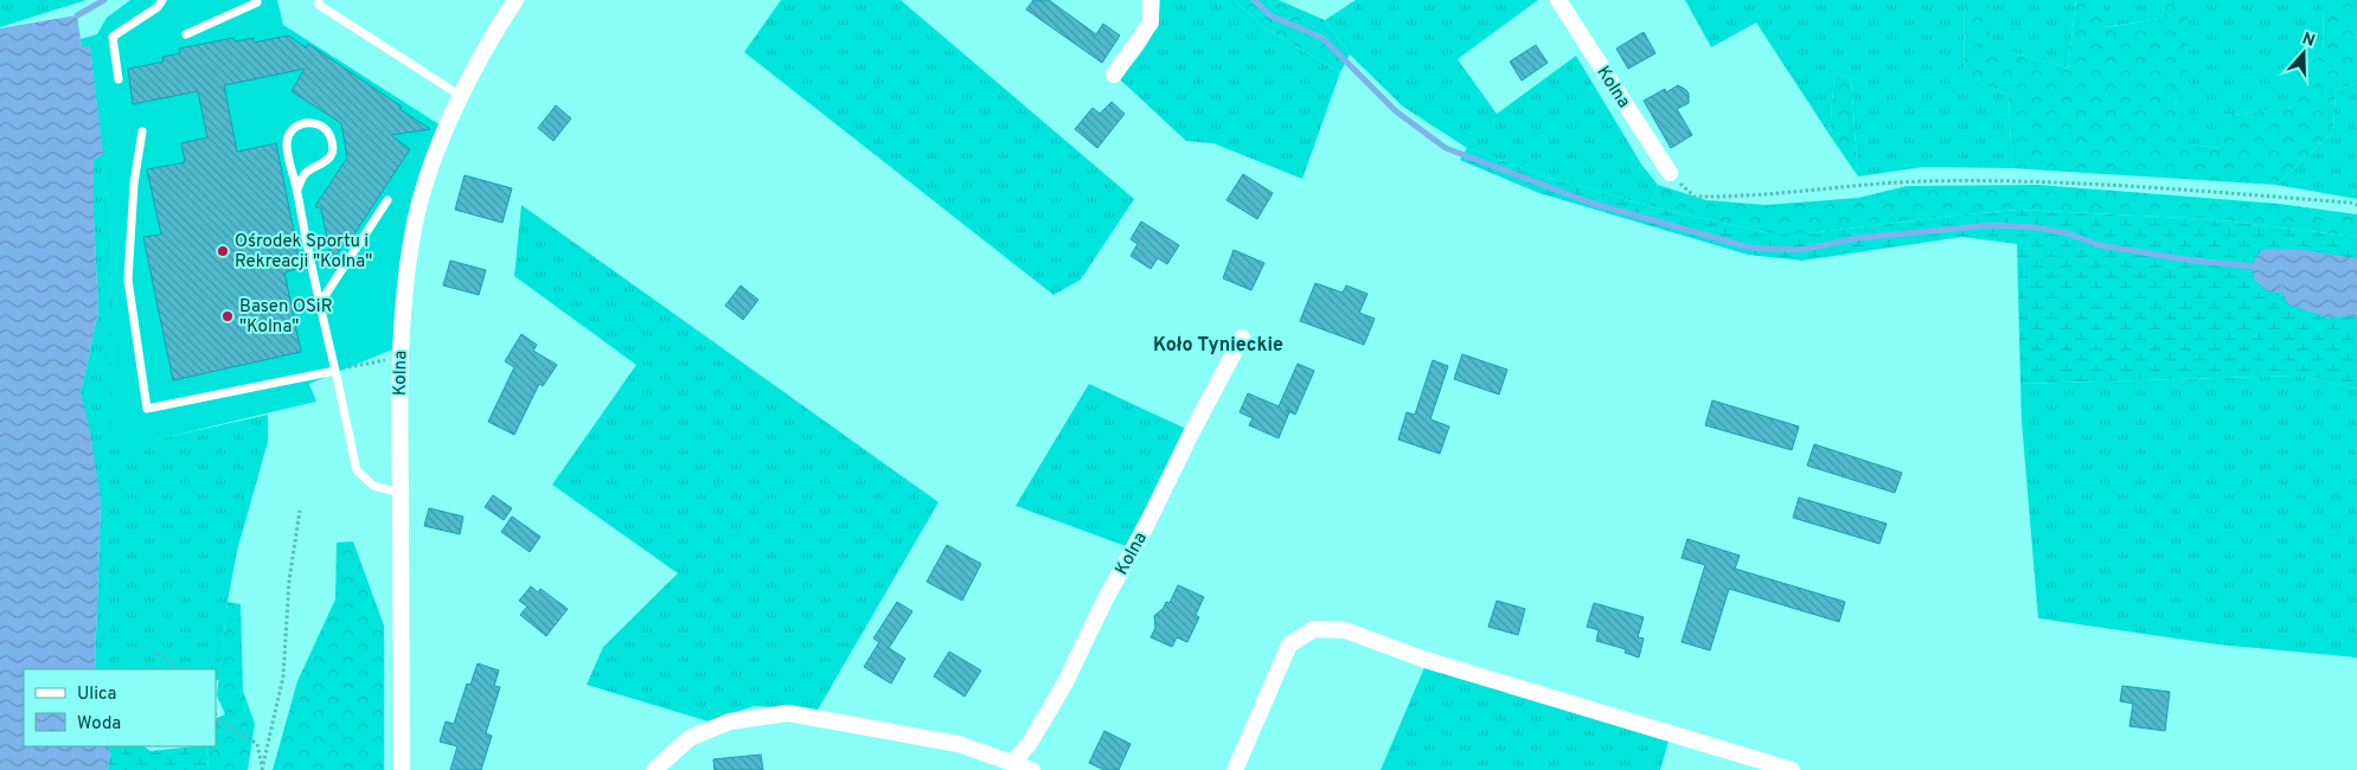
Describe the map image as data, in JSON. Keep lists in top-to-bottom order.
{
  "streets": {
    "street": ["Kolna"]
  },
  "districts": ["Koło Tynieckie"],
  "places": ["Ośrodek Sportu i Rekreacji \"Kolna\"", "Basen OSiR \"Kolna\""],
  "legend": ["Ulica", "Woda"],
  "north": "top"
}
